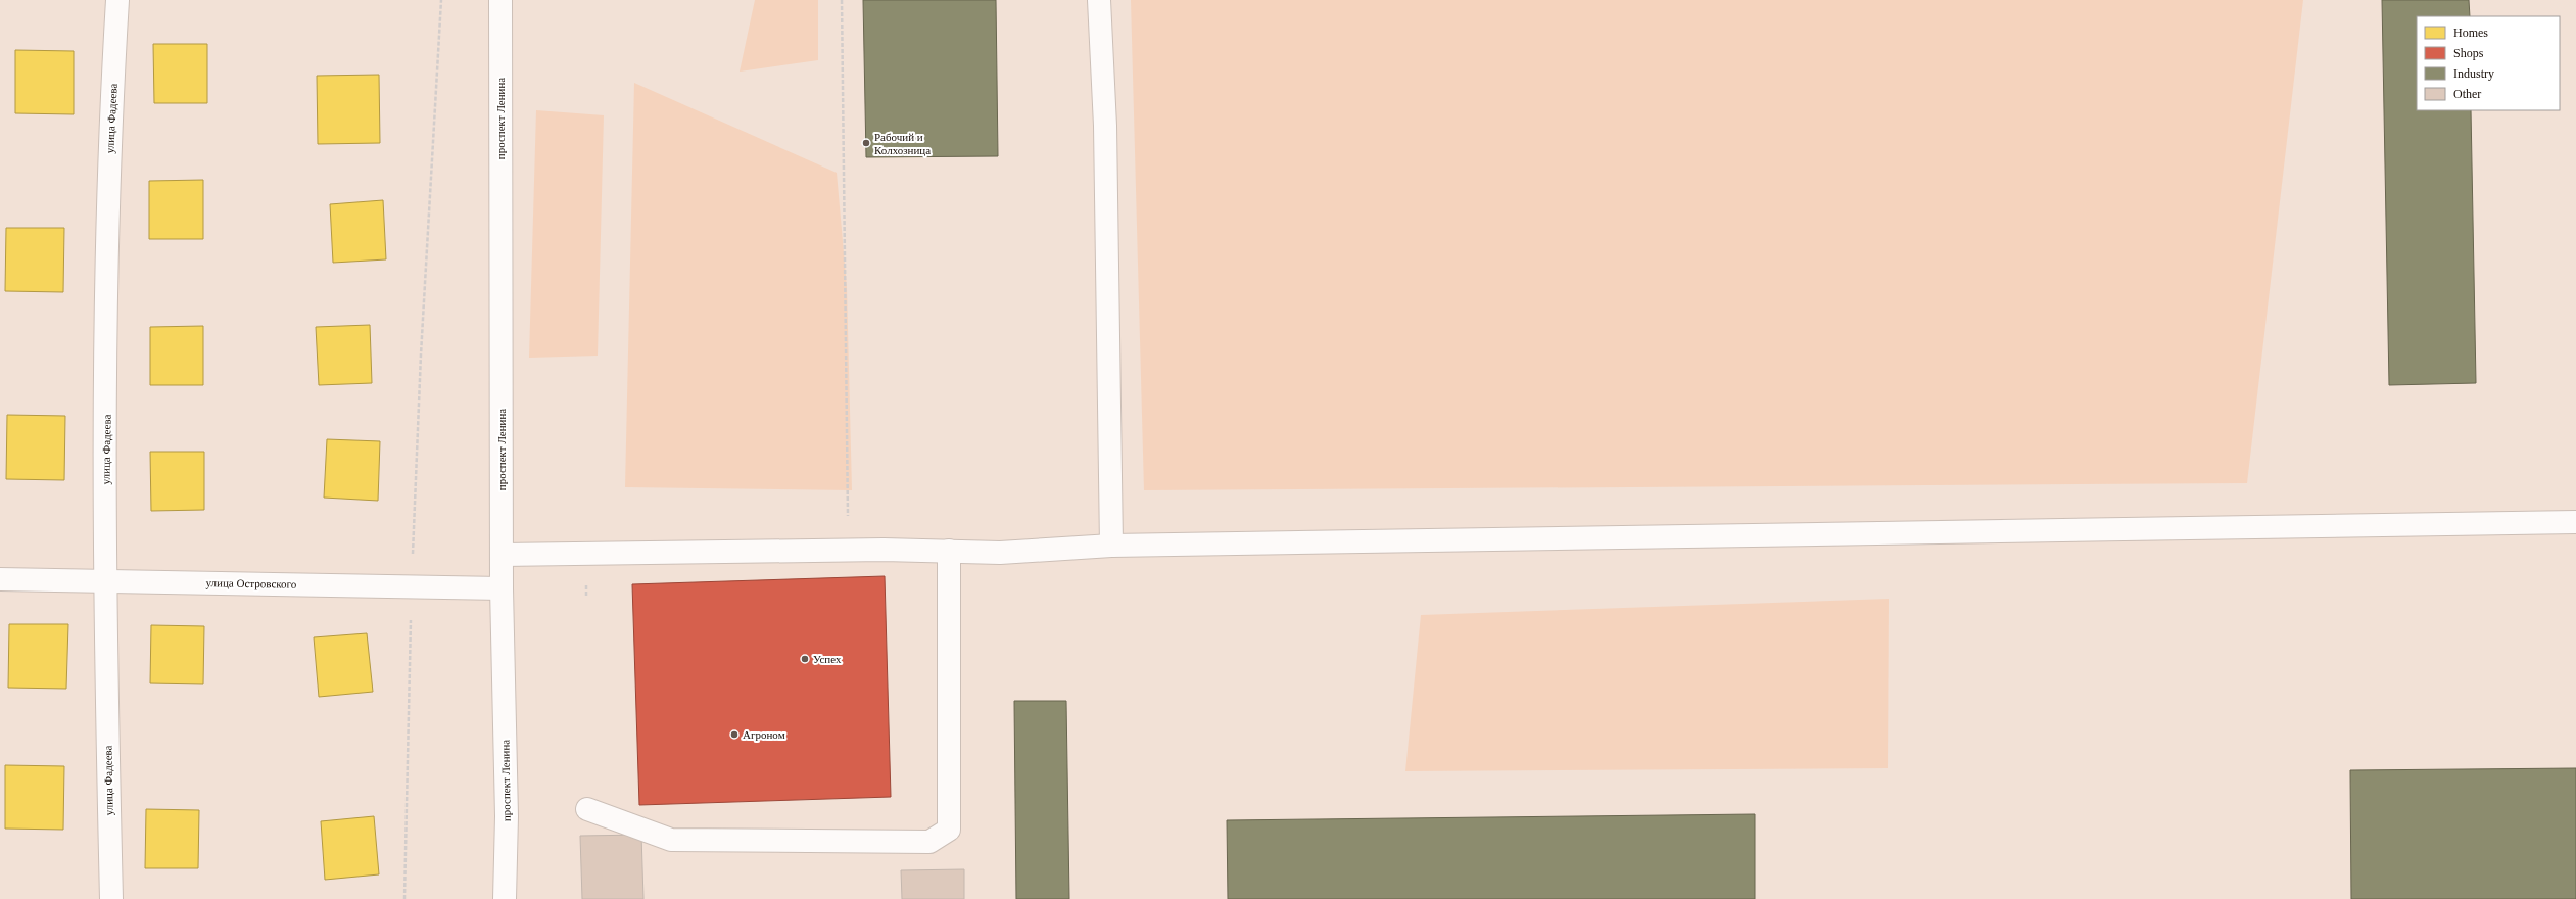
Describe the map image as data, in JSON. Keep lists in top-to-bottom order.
{
  "streets": {
    "street": ["улица Фадеева", "проспект Ленина", "улица Островского"]
  },
  "crossings": [
    ["улица Фадеева", "улица Островского"],
    ["проспект Ленина", "улица Островского"]
  ],
  "places": ["Рабочий и Колхозница", "Успех", "Агроном"],
  "legend": [
    "Homes",
    "Shops",
    "Industry",
    "Other"
  ]
}
